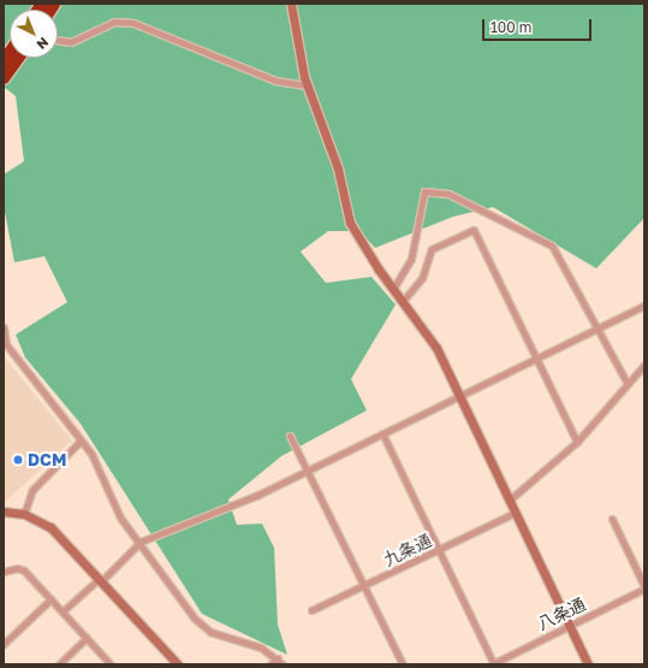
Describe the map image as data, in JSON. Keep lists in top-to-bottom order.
{
  "streets": {
    "street": ["九条通", "八条通"]
  },
  "places": ["DCM"],
  "scale_bar": "100 m",
  "north": "bottom right"
}
